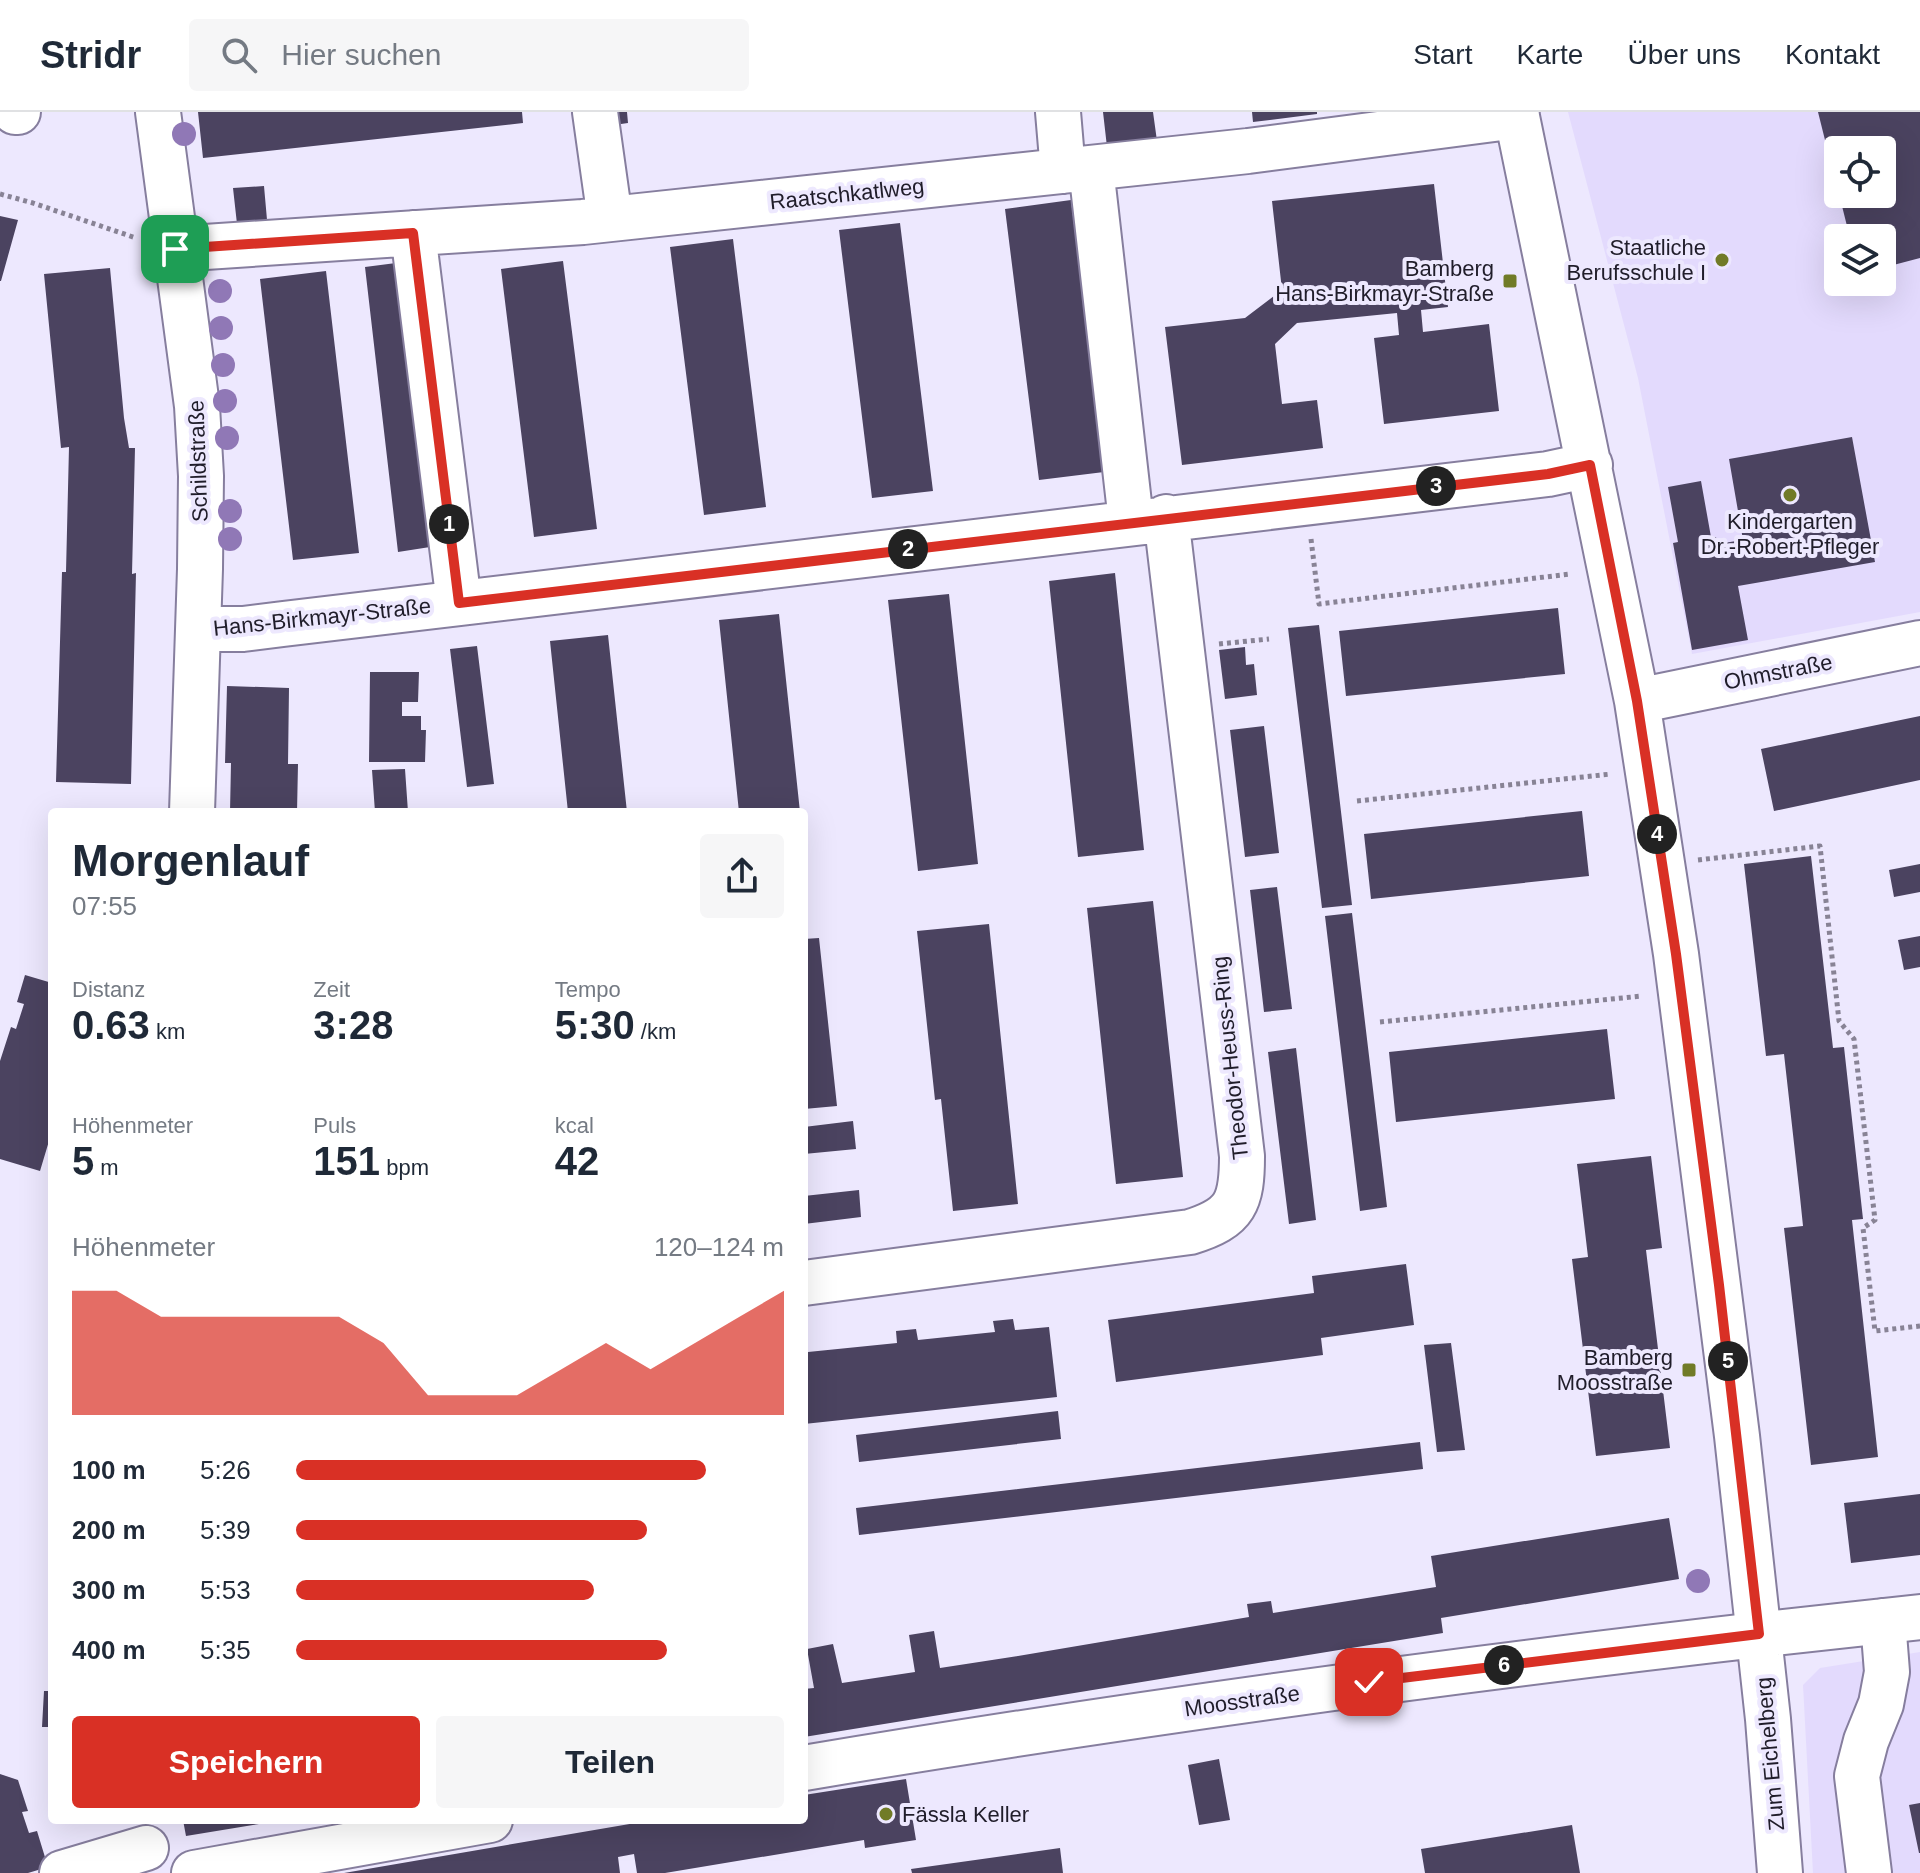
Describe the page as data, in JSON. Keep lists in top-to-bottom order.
{
  "streets": {
    "street": [
      "Raatschkatlweg",
      "Schildstraße",
      "Hans-Birkmayr-Straße",
      "Ohmstraße",
      "Theodor-Heuss-Ring",
      "Moosstraße",
      "Zum Eichelberg"
    ]
  },
  "crossings": [
    ["Raatschkatlweg", "Schildstraße"],
    ["Raatschkatlweg", "Theodor-Heuss-Ring"],
    ["Raatschkatlweg", "Zum Eichelberg"],
    ["Schildstraße", "Hans-Birkmayr-Straße"],
    ["Hans-Birkmayr-Straße", "Theodor-Heuss-Ring"],
    ["Hans-Birkmayr-Straße", "Zum Eichelberg"],
    ["Ohmstraße", "Zum Eichelberg"],
    ["Moosstraße", "Zum Eichelberg"]
  ],
  "places": {
    "other": ["Staatliche Berufsschule I", "Kindergarten Dr.-Robert-Pfleger", "Fässla Keller"],
    "transit": ["Bamberg Hans-Birkmayr-Straße", "Bamberg Moosstraße"]
  },
  "page": {
    "header": "Stridr",
    "search": "Hier suchen",
    "nav": [
      "Start",
      "Karte",
      "Über uns",
      "Kontakt"
    ],
    "pins": [
      "3",
      "1",
      "2",
      "4",
      "5",
      "6"
    ],
    "heading": ["Morgenlauf", "07:55"],
    "stats": [
      ["Distanz", "0.63 km"],
      ["Zeit", "3:28"],
      ["Tempo", "5:30 /km"],
      ["Höhenmeter", "5 m"],
      ["Puls", "151 bpm"],
      ["kcal", "42"]
    ],
    "chart": ["Höhenmeter", "120–124 m"],
    "list": [
      {
        "name": "100 m",
        "note": "5:26"
      },
      {
        "name": "200 m",
        "note": "5:39"
      },
      {
        "name": "300 m",
        "note": "5:53"
      },
      {
        "name": "400 m",
        "note": "5:35"
      }
    ],
    "buttons": ["Speichern", "Teilen"]
  }
}
